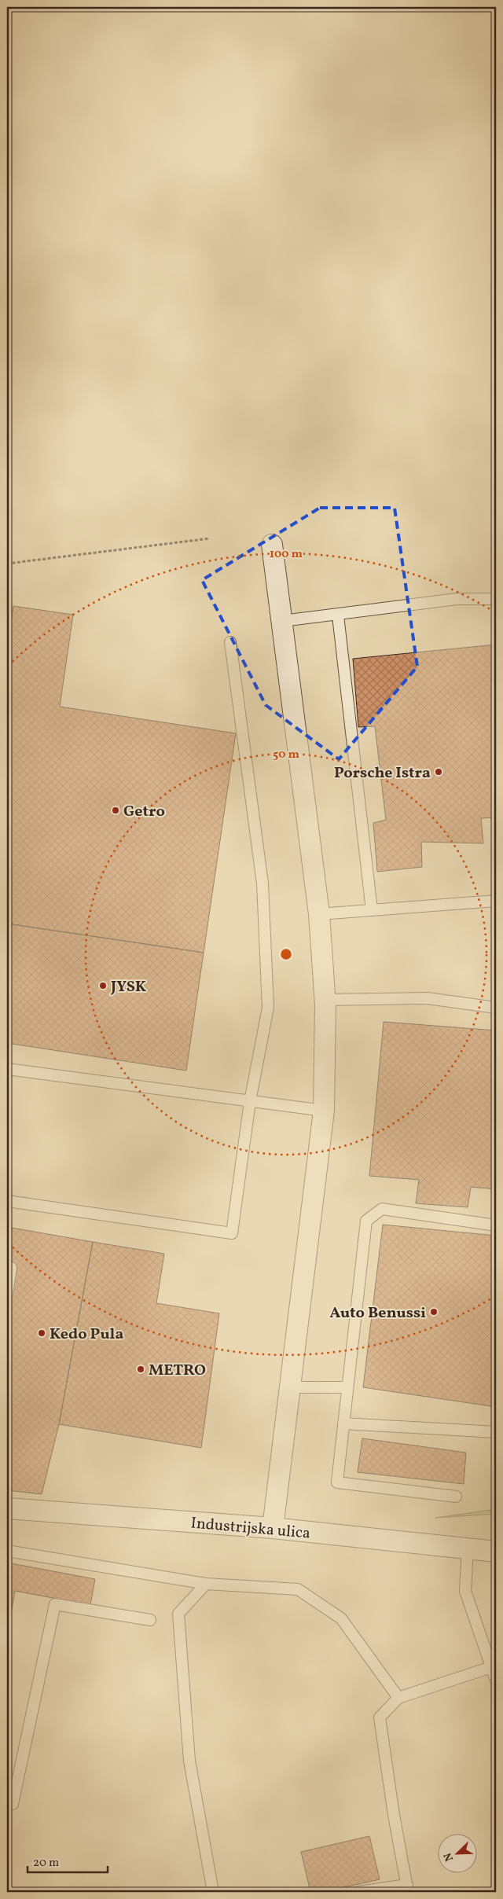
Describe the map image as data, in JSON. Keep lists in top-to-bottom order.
{
  "streets": {
    "street": ["Industrijska ulica"]
  },
  "places": [
    "Porsche Istra",
    "Getro",
    "JYSK",
    "Auto Benussi",
    "Kedo Pula",
    "METRO"
  ],
  "scale_bar": "20 m",
  "north": "bottom left",
  "rings": ["100 m", "50 m"]
}
